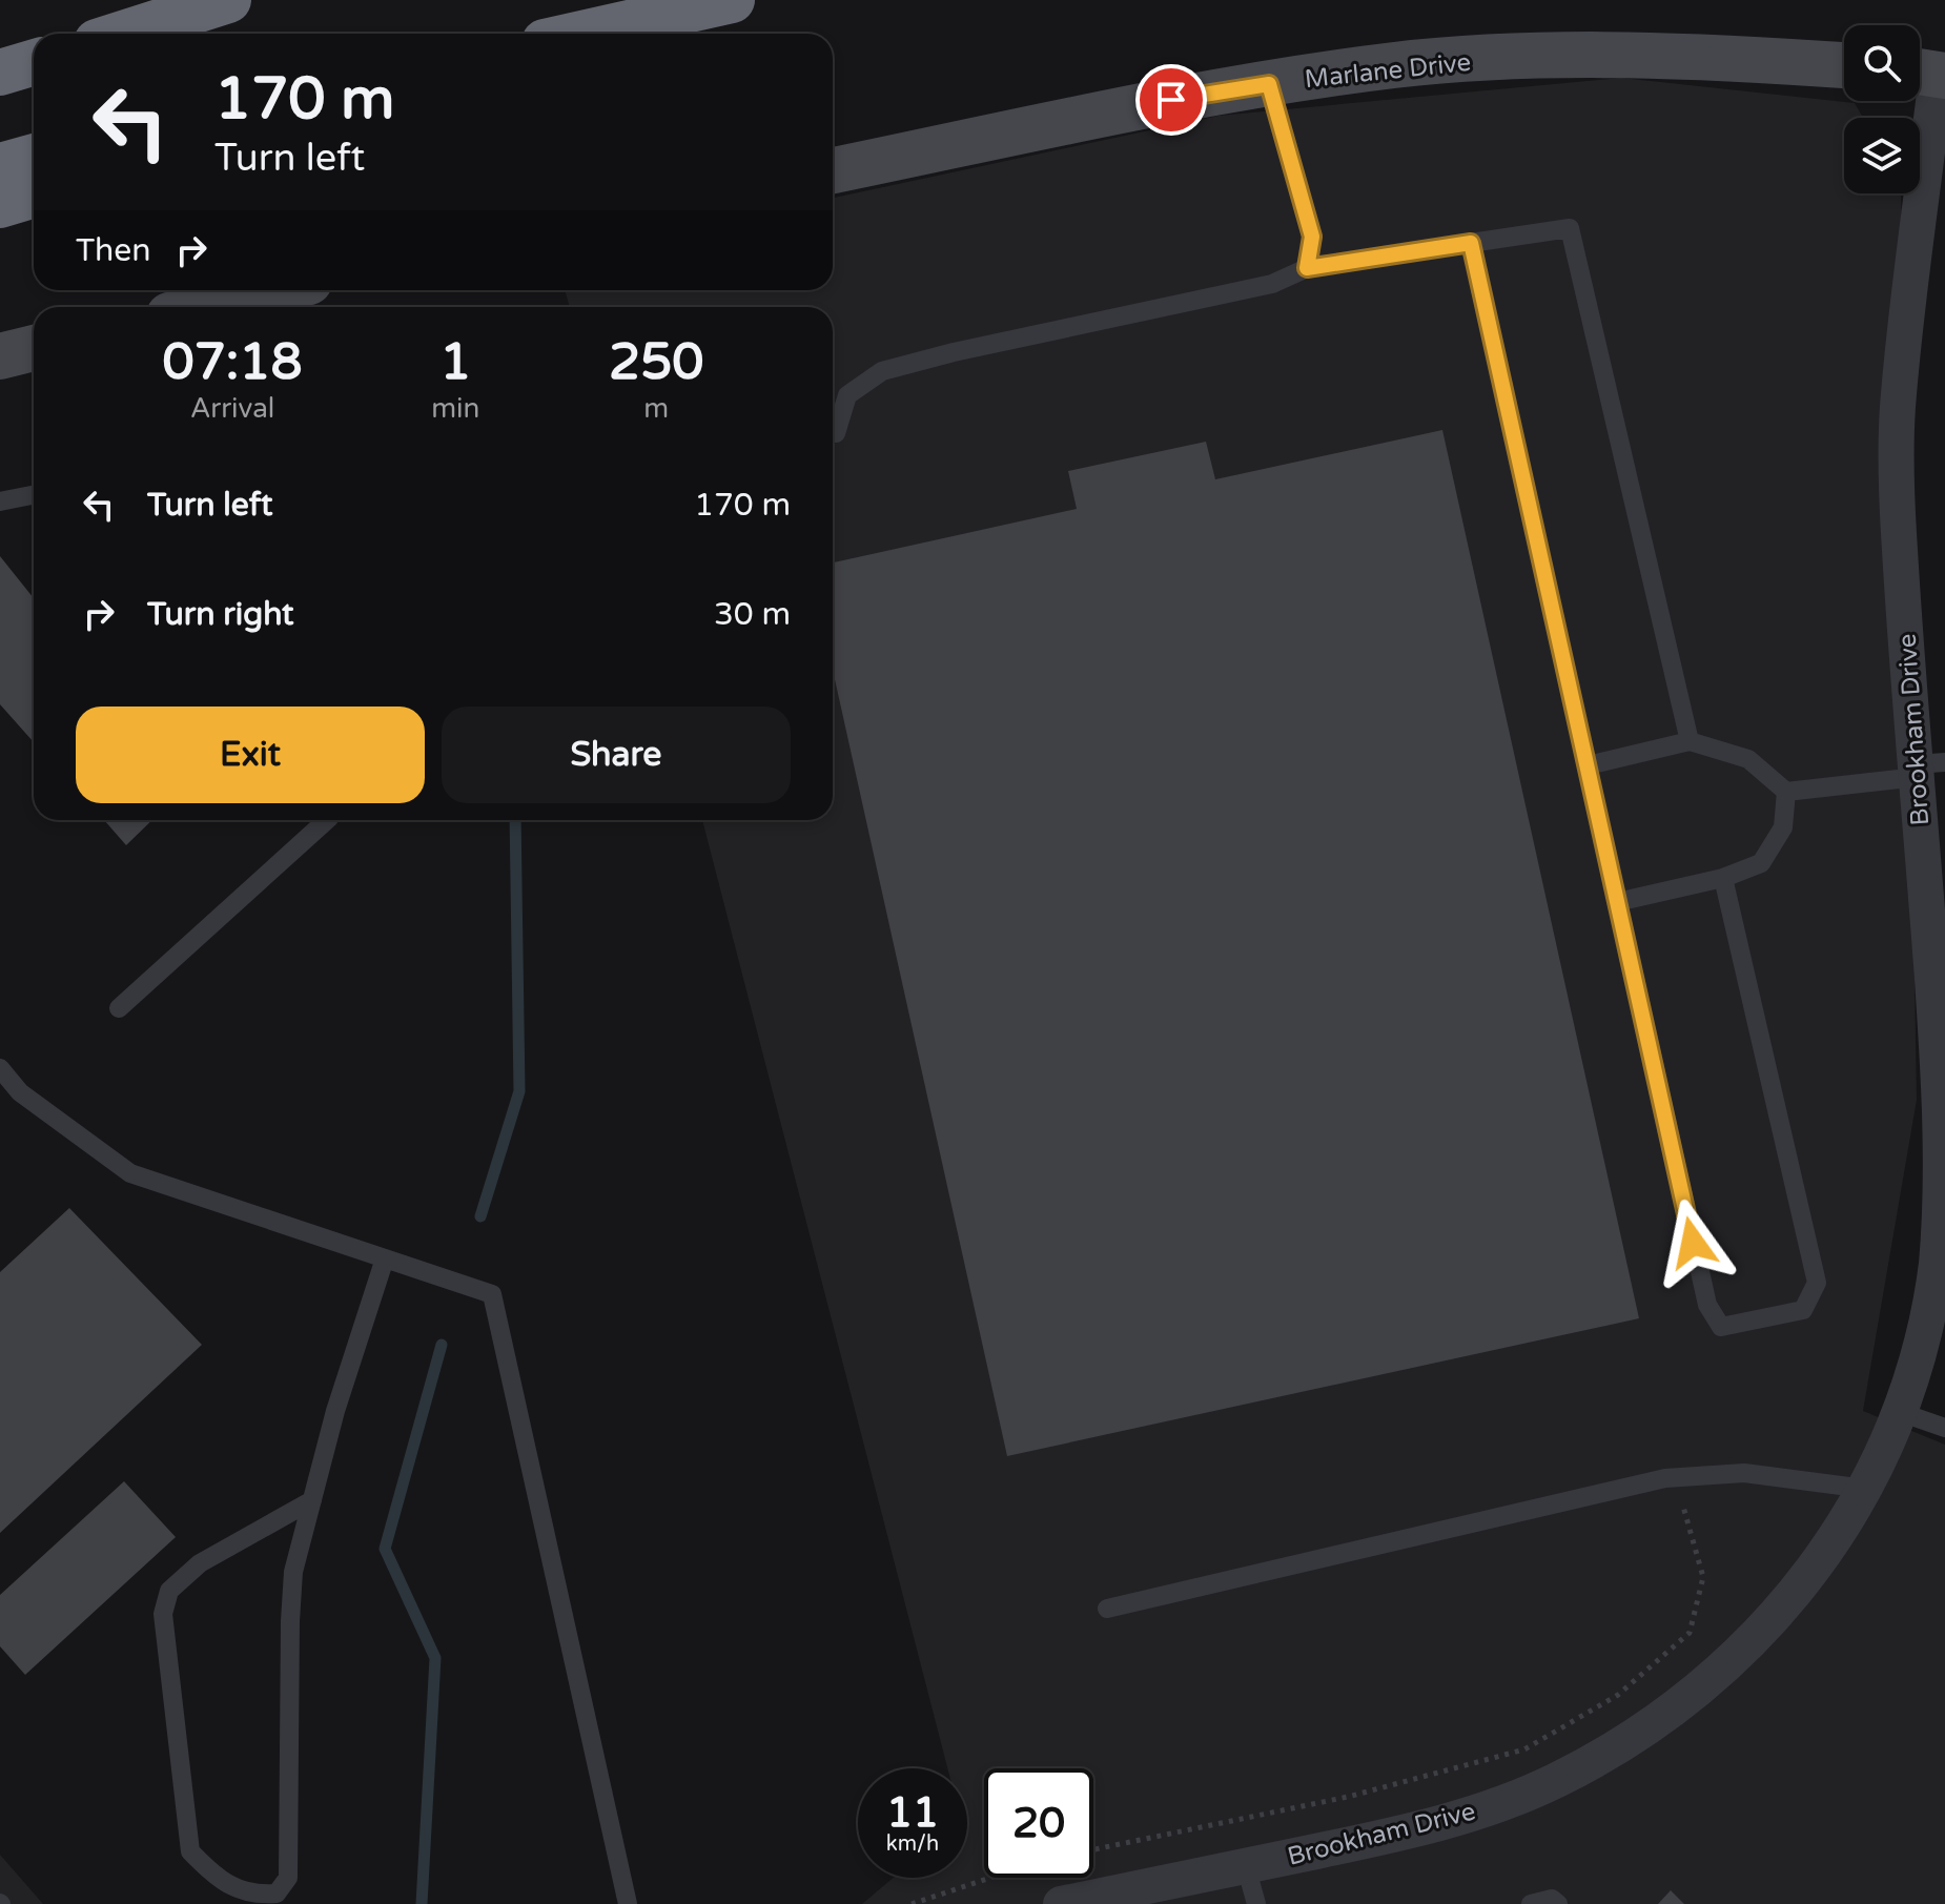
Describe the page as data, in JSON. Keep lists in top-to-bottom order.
{
  "streets": {
    "street": ["Marlane Drive", "Brookham Drive"]
  },
  "page": {
    "turn": ["170 m", "Turn left"],
    "then": "Then",
    "eta": [
      "07:18",
      "Arrival",
      "1",
      "min",
      "250",
      "m"
    ],
    "list": [
      {
        "name": "Turn left",
        "value": "170 m"
      },
      {
        "name": "Turn right",
        "value": "30 m"
      }
    ],
    "buttons": ["Exit", "Share"],
    "speed": "11 km/h",
    "limit": "20"
  }
}
